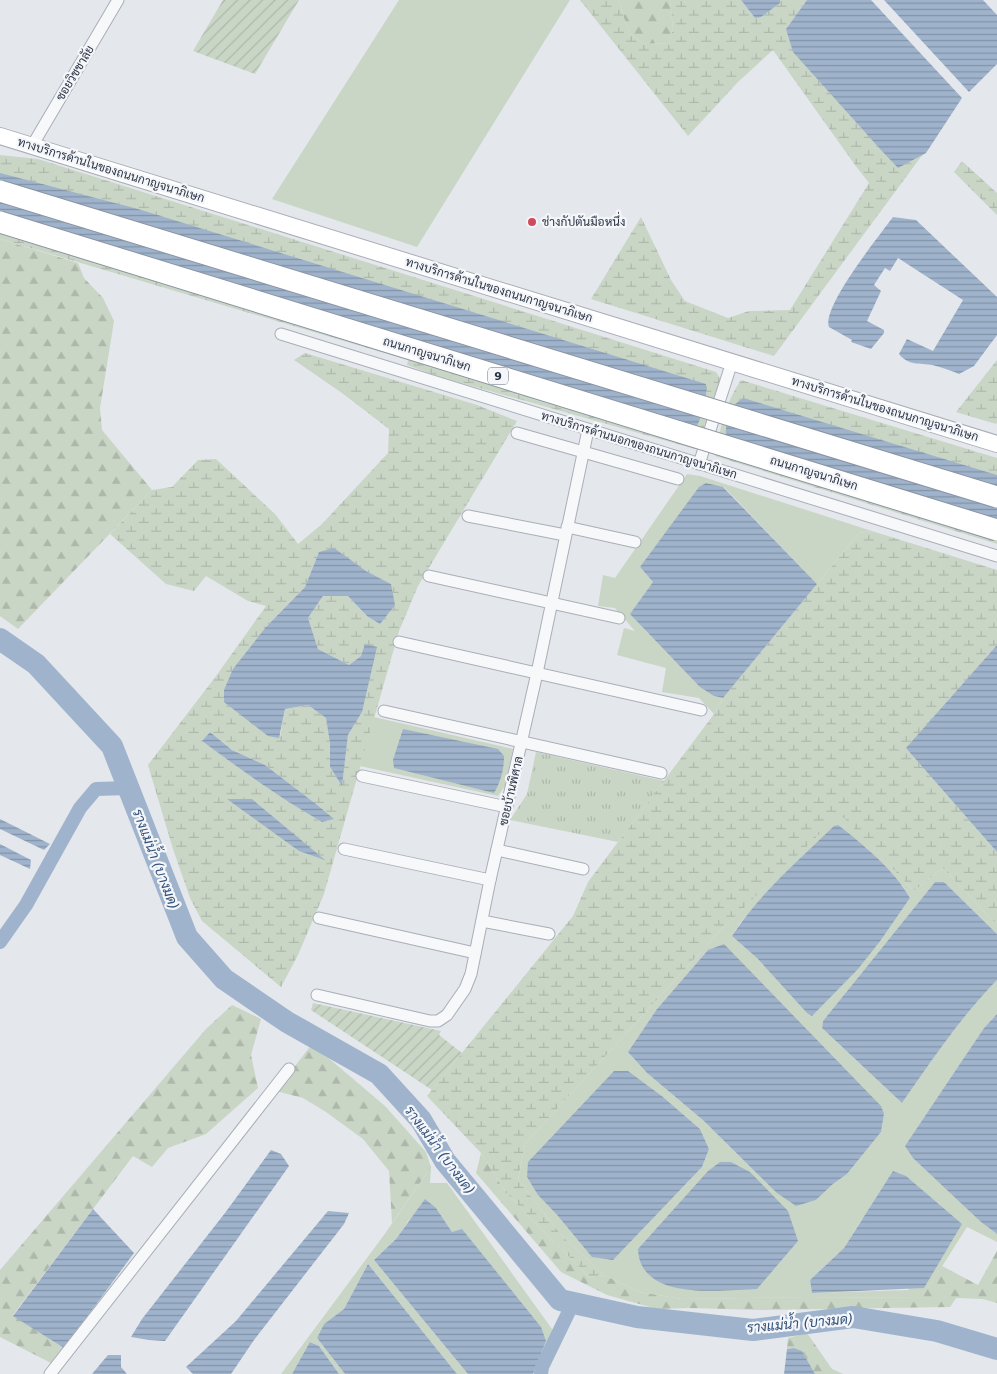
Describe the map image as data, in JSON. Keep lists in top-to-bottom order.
{
  "streets": {
    "highway": ["ถนนกาญจนาภิเษก", "9"],
    "main road": ["ทางบริการด้านในของถนนกาญจนาภิเษก"],
    "street": ["ซอยวิชชาลัย", "ทางบริการด้านนอกของถนนกาญจนาภิเษก", "ซอยบ้านพิศาล"]
  },
  "crossings": [
    ["ซอยวิชชาลัย", "ทางบริการด้านในของถนนกาญจนาภิเษก"],
    ["ทางบริการด้านนอกของถนนกาญจนาภิเษก", "ซอยบ้านพิศาล"]
  ],
  "water": ["รางแม่น้ำ (บางมด)"],
  "places": ["ช่างกัปตันมือหนึ่ง"]
}
